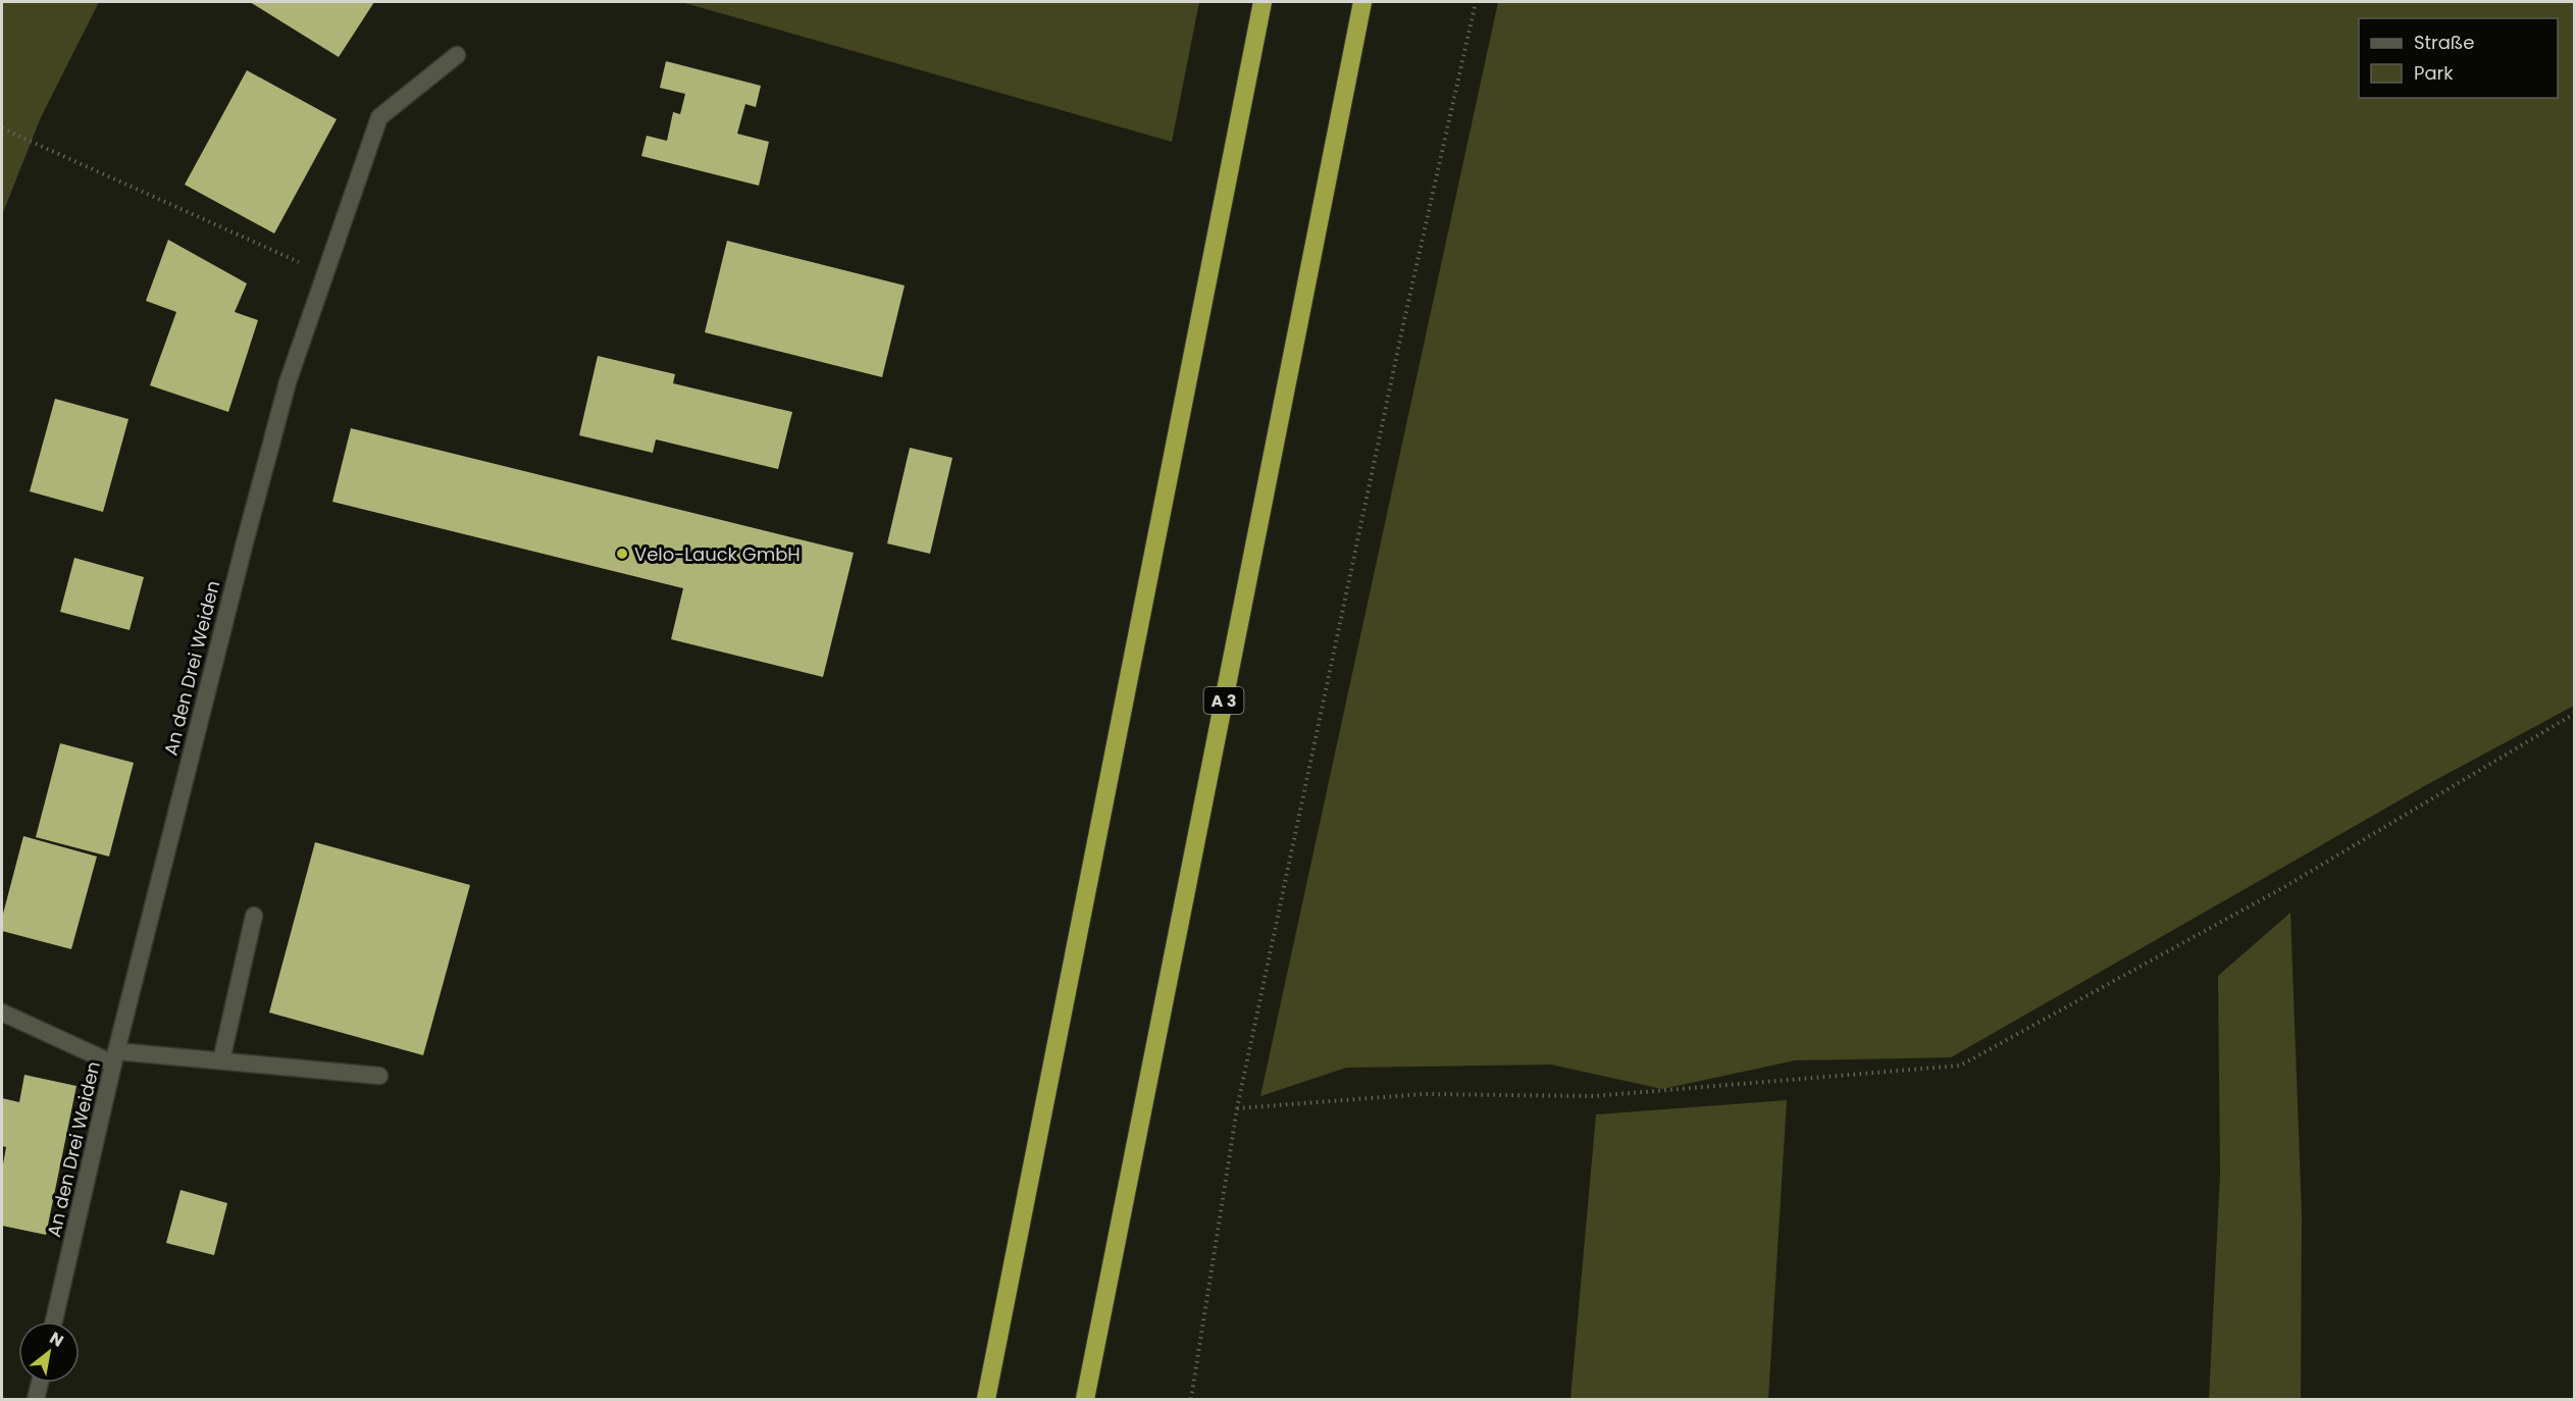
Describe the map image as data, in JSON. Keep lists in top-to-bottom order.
{
  "streets": {
    "highway": ["A 3"],
    "street": ["An den Drei Weiden"]
  },
  "places": ["Velo-Lauck GmbH"],
  "legend": ["Straße", "Park"],
  "north": "top right"
}
